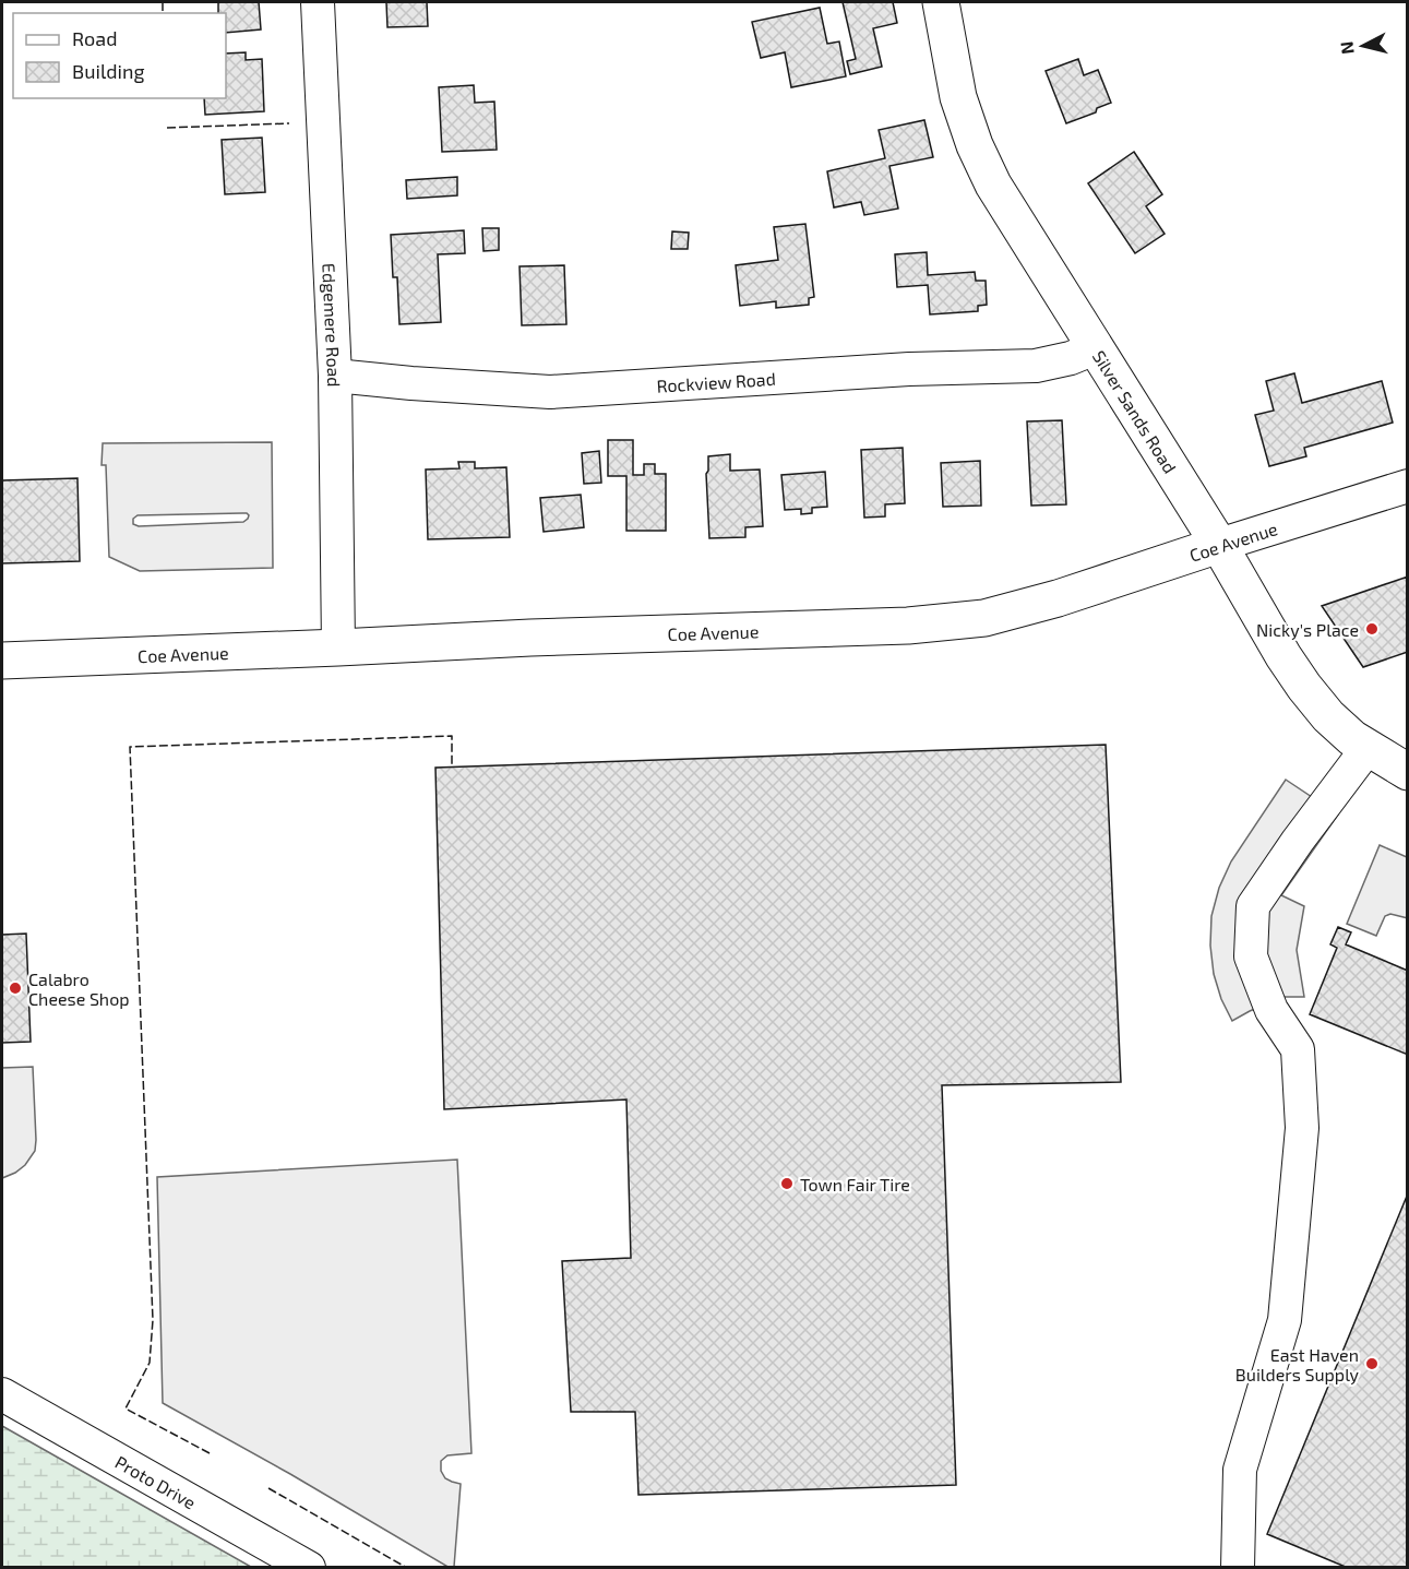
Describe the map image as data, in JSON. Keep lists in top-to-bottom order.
{
  "streets": {
    "main road": ["Silver Sands Road", "Coe Avenue"],
    "street": ["Edgemere Road", "Rockview Road", "Proto Drive"]
  },
  "crossings": [
    ["Edgemere Road", "Rockview Road"],
    ["Edgemere Road", "Coe Avenue"],
    ["Rockview Road", "Silver Sands Road"],
    ["Silver Sands Road", "Coe Avenue"]
  ],
  "places": [
    "Nicky's Place",
    "Calabro Cheese Shop",
    "Town Fair Tire",
    "East Haven Builders Supply"
  ],
  "legend": ["Road", "Building"],
  "north": "left"
}
